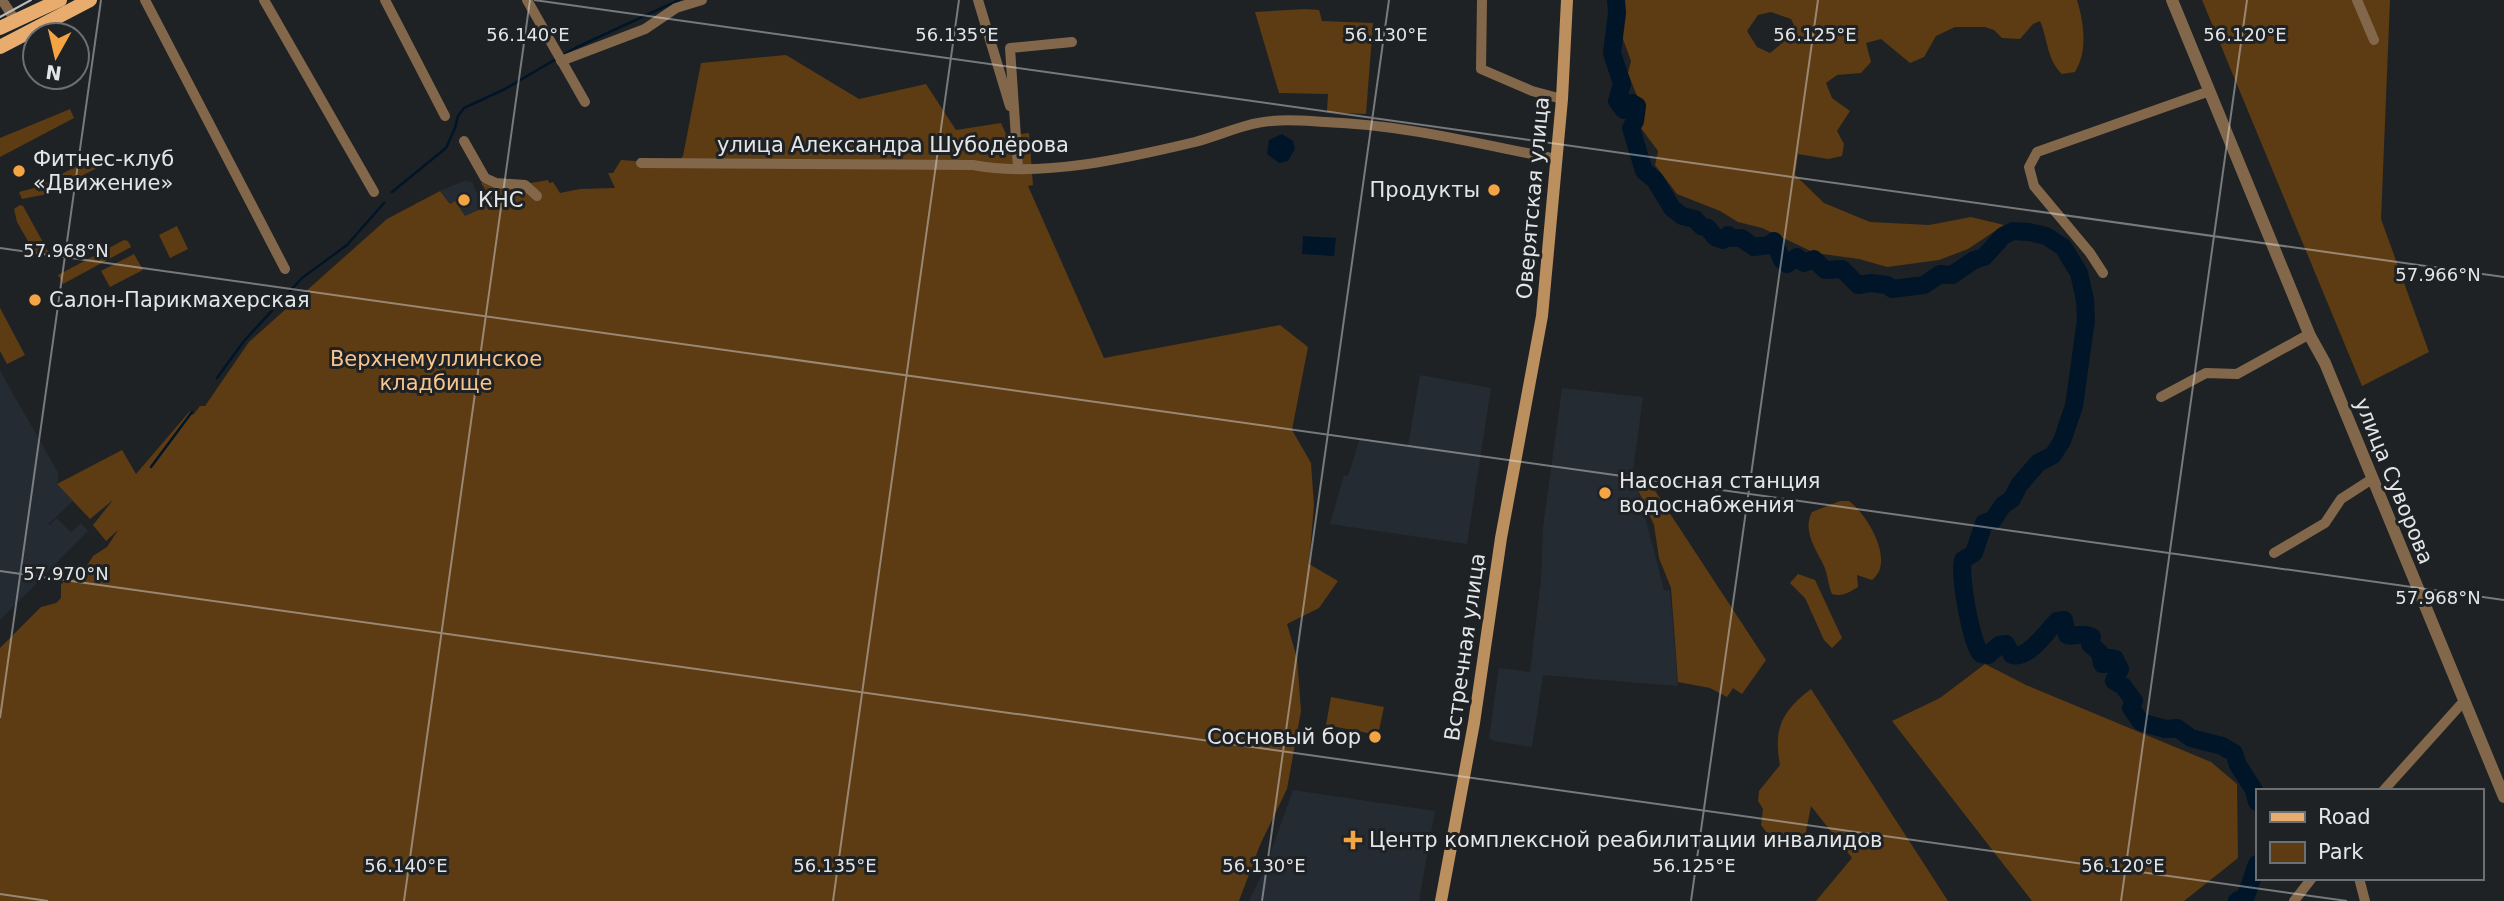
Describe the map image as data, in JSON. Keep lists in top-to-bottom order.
{
  "streets": {
    "main road": ["Оверятская улица", "Встречная улица"],
    "street": ["улица Александра Шубодёрова", "улица Суворова"]
  },
  "crossings": [
    ["улица Александра Шубодёрова", "Оверятская улица"],
    ["Оверятская улица", "Встречная улица"]
  ],
  "parks": ["Верхнемуллинское кладбище"],
  "places": {
    "other": [
      "Фитнес-клуб «Движение»",
      "Пpoдукты",
      "КНС",
      "Салон-Парикмахерская",
      "Насосная станция водоснабжения",
      "Сосновый бор"
    ],
    "health": ["Центр комплексной реабилитации инвалидов"]
  },
  "legend": ["Road", "Park"],
  "north": "bottom",
  "coordinates": [
    "56.140°E",
    "56.135°E",
    "56.130°E",
    "56.125°E",
    "56.120°E",
    "57.968°N",
    "57.966°N",
    "57.970°N"
  ]
}
